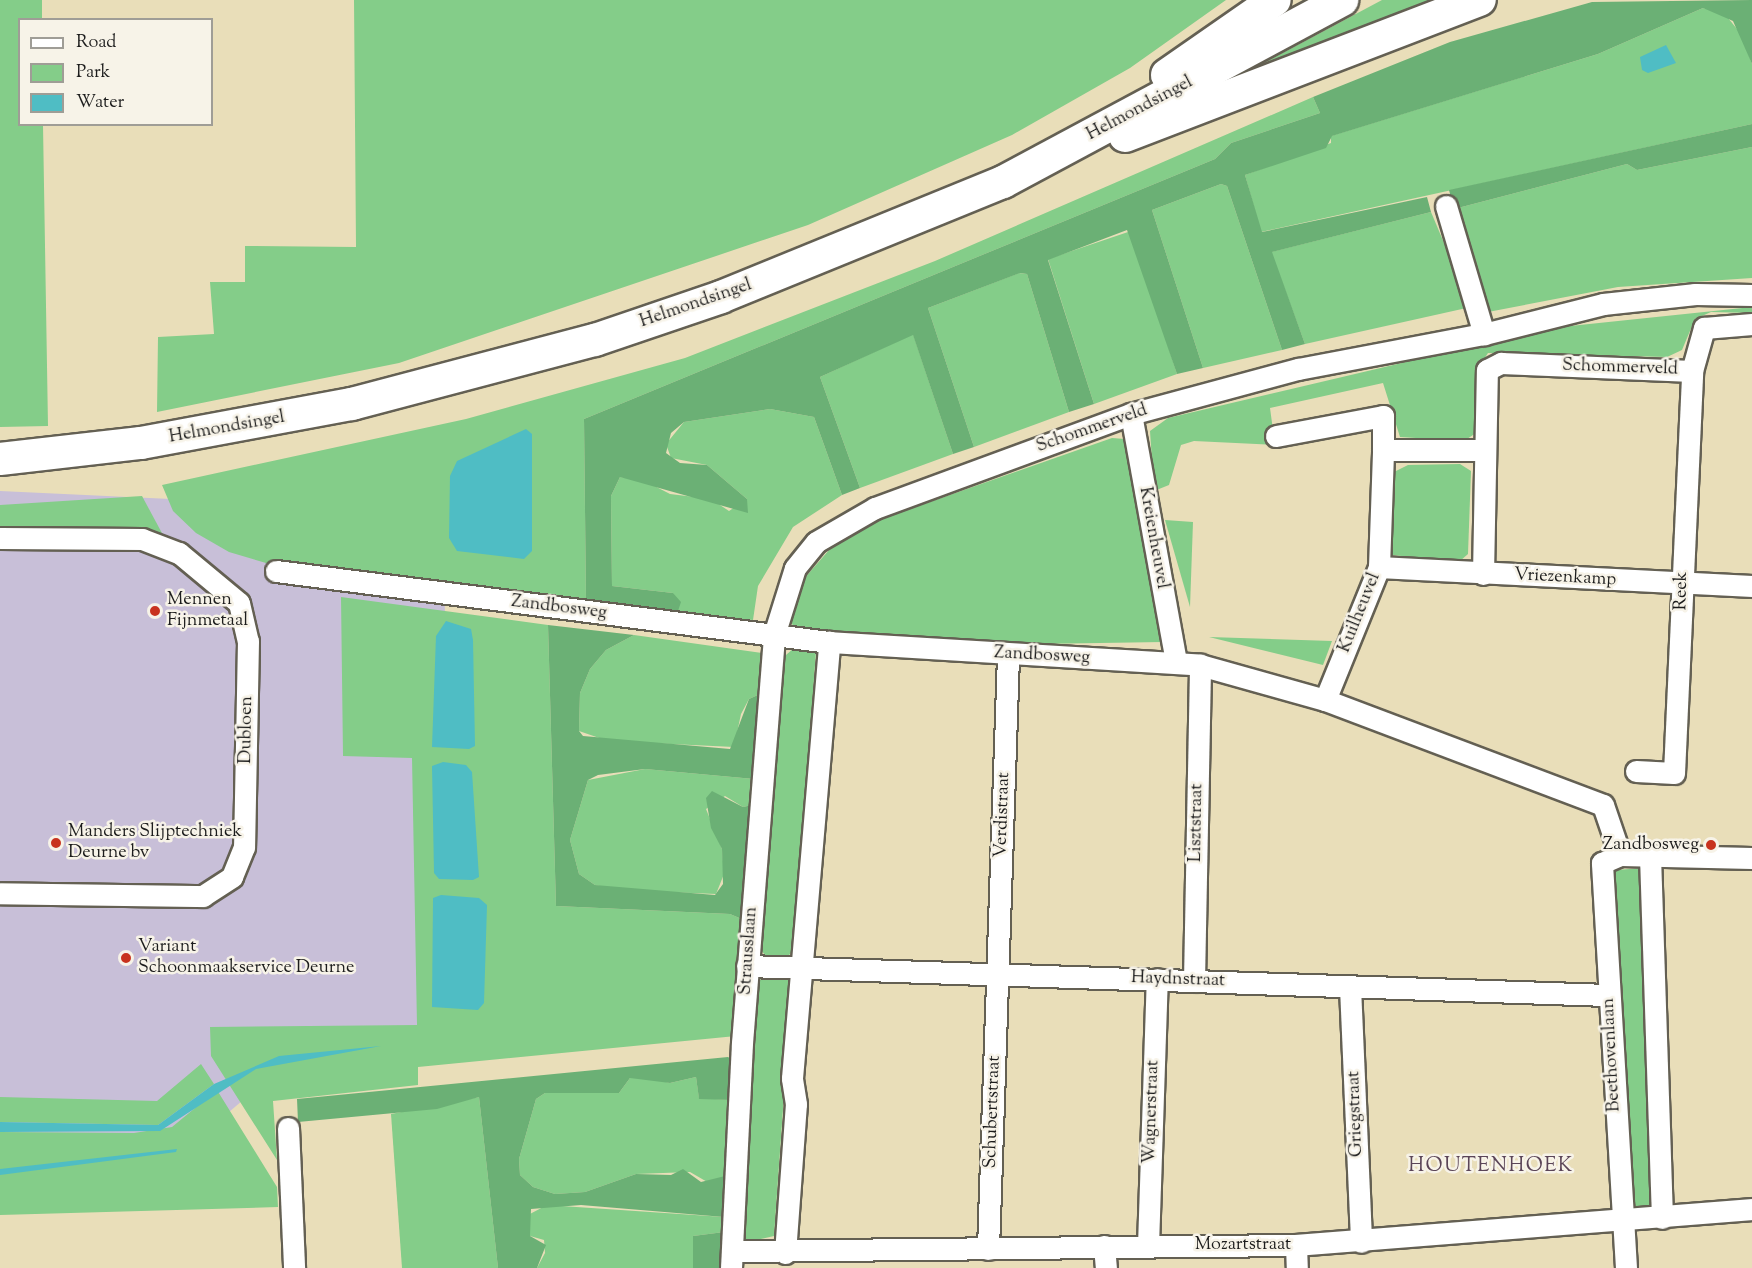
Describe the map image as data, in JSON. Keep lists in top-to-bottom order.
{
  "streets": {
    "main road": ["Helmondsingel"],
    "street": [
      "Schommerveld",
      "Kreienheuvel",
      "Vriezenkamp",
      "Reek",
      "Zandbosweg",
      "Kuilheuvel",
      "Dubloen",
      "Verdistraat",
      "Lisztstraat",
      "Strausslaan",
      "Haydnstraat",
      "Beethovenlaan",
      "Schubertstraat",
      "Wagnerstraat",
      "Griegstraat",
      "Mozartstraat"
    ]
  },
  "crossings": [
    ["Schommerveld", "Kreienheuvel"],
    ["Schommerveld", "Reek"],
    ["Schommerveld", "Zandbosweg"],
    ["Schommerveld", "Strausslaan"],
    ["Kreienheuvel", "Zandbosweg"],
    ["Vriezenkamp", "Reek"],
    ["Vriezenkamp", "Kuilheuvel"],
    ["Zandbosweg", "Kuilheuvel"],
    ["Zandbosweg", "Verdistraat"],
    ["Zandbosweg", "Lisztstraat"],
    ["Zandbosweg", "Strausslaan"],
    ["Zandbosweg", "Beethovenlaan"],
    ["Verdistraat", "Haydnstraat"],
    ["Verdistraat", "Schubertstraat"],
    ["Lisztstraat", "Haydnstraat"],
    ["Strausslaan", "Haydnstraat"],
    ["Strausslaan", "Mozartstraat"],
    ["Haydnstraat", "Beethovenlaan"],
    ["Haydnstraat", "Schubertstraat"],
    ["Haydnstraat", "Wagnerstraat"],
    ["Haydnstraat", "Griegstraat"],
    ["Beethovenlaan", "Mozartstraat"],
    ["Schubertstraat", "Mozartstraat"],
    ["Wagnerstraat", "Mozartstraat"],
    ["Griegstraat", "Mozartstraat"]
  ],
  "districts": ["HOUTENHOEK"],
  "places": [
    "Mennen Fijnmetaal",
    "Manders Slijptechniek Deurne bv",
    "Zandbosweg",
    "Variant Schoonmaakservice Deurne"
  ],
  "legend": ["Road", "Park", "Water"]
}
